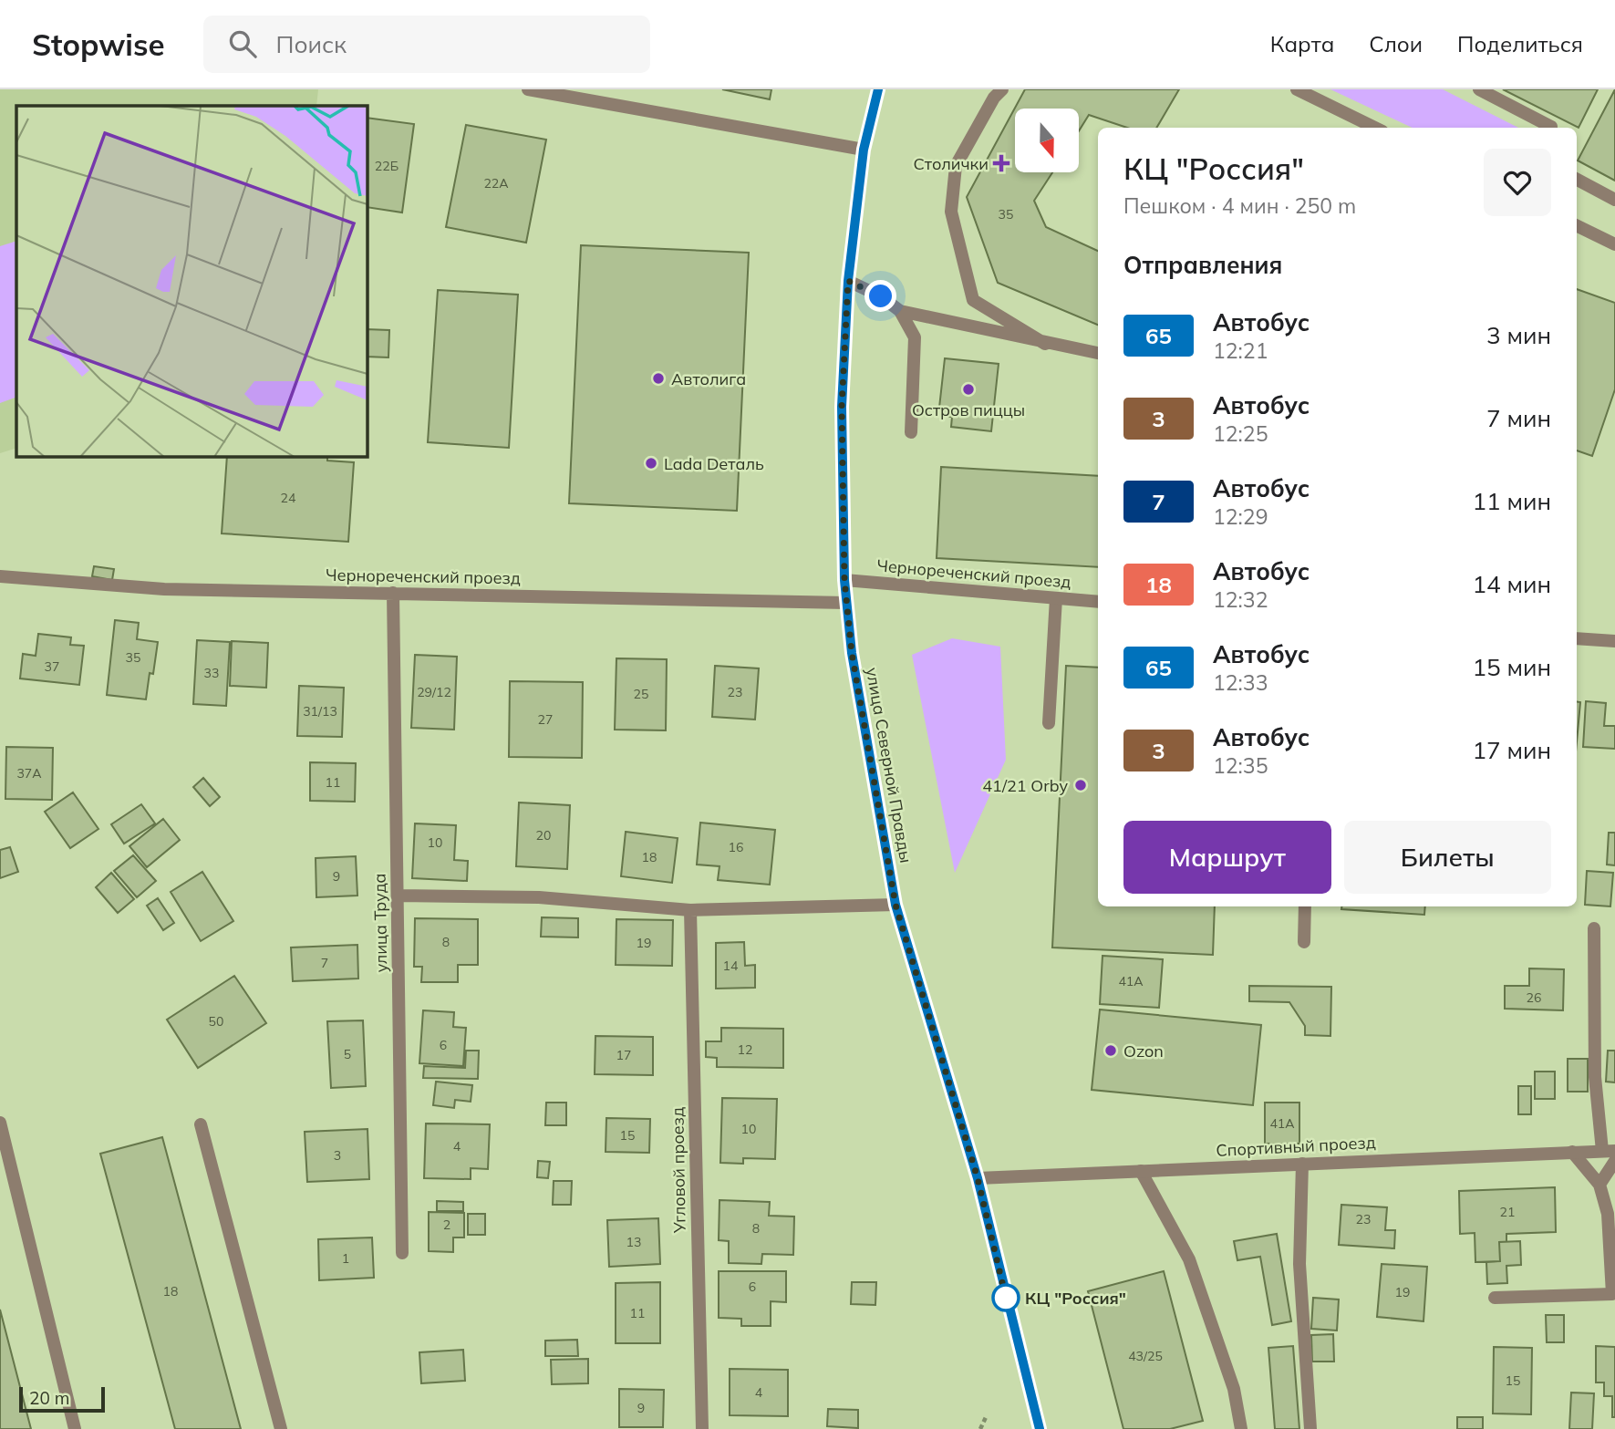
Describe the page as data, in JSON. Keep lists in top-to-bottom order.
{
  "streets": {
    "main road": ["улица Северной Правды"],
    "street": [
      "Чернореченский проезд",
      "улица Труда",
      "Спортивный проезд",
      "Угловой проезд"
    ]
  },
  "crossings": [
    ["Чернореченский проезд", "улица Северной Правды"],
    ["Чернореченский проезд", "улица Труда"],
    ["улица Северной Правды", "Спортивный проезд"]
  ],
  "places": {
    "health": ["Столички"],
    "other": [
      "Автолига",
      "Остров пиццы",
      "Lada Dеталь",
      "41/21 Orby",
      "Ozon",
      "КЦ \"Россия\""
    ]
  },
  "lines": ["bus line 65"],
  "house_numbers": [
    "22Б",
    "22А",
    "35",
    "24",
    "35",
    "37",
    "33",
    "29/12",
    "23",
    "25",
    "31/13",
    "27",
    "37А",
    "11",
    "20",
    "10",
    "16",
    "18",
    "9",
    "8",
    "19",
    "7",
    "14",
    "41А",
    "26",
    "50",
    "6",
    "12",
    "5",
    "17",
    "41А",
    "10",
    "15",
    "4",
    "3",
    "21",
    "23",
    "2",
    "8",
    "13",
    "1",
    "6",
    "18",
    "19",
    "11",
    "43/25",
    "15",
    "4",
    "9"
  ],
  "scale_bar": "20 m",
  "north": "bottom",
  "page": {
    "header": "Stopwise",
    "search": "Поиск",
    "nav": ["Карта", "Слои", "Поделиться"],
    "heading": [
      ["КЦ \"Россия\"", "Пешком · 4 мин · 250 m"],
      "Отправления"
    ],
    "list": [
      {
        "mark": "65",
        "name": "Автобус",
        "note": "12:21",
        "value": "3 мин"
      },
      {
        "mark": "3",
        "name": "Автобус",
        "note": "12:25",
        "value": "7 мин"
      },
      {
        "mark": "7",
        "name": "Автобус",
        "note": "12:29",
        "value": "11 мин"
      },
      {
        "mark": "18",
        "name": "Автобус",
        "note": "12:32",
        "value": "14 мин"
      },
      {
        "mark": "65",
        "name": "Автобус",
        "note": "12:33",
        "value": "15 мин"
      },
      {
        "mark": "3",
        "name": "Автобус",
        "note": "12:35",
        "value": "17 мин"
      }
    ],
    "buttons": ["Маршрут", "Билеты"],
    "scale": "20 m"
  }
}
